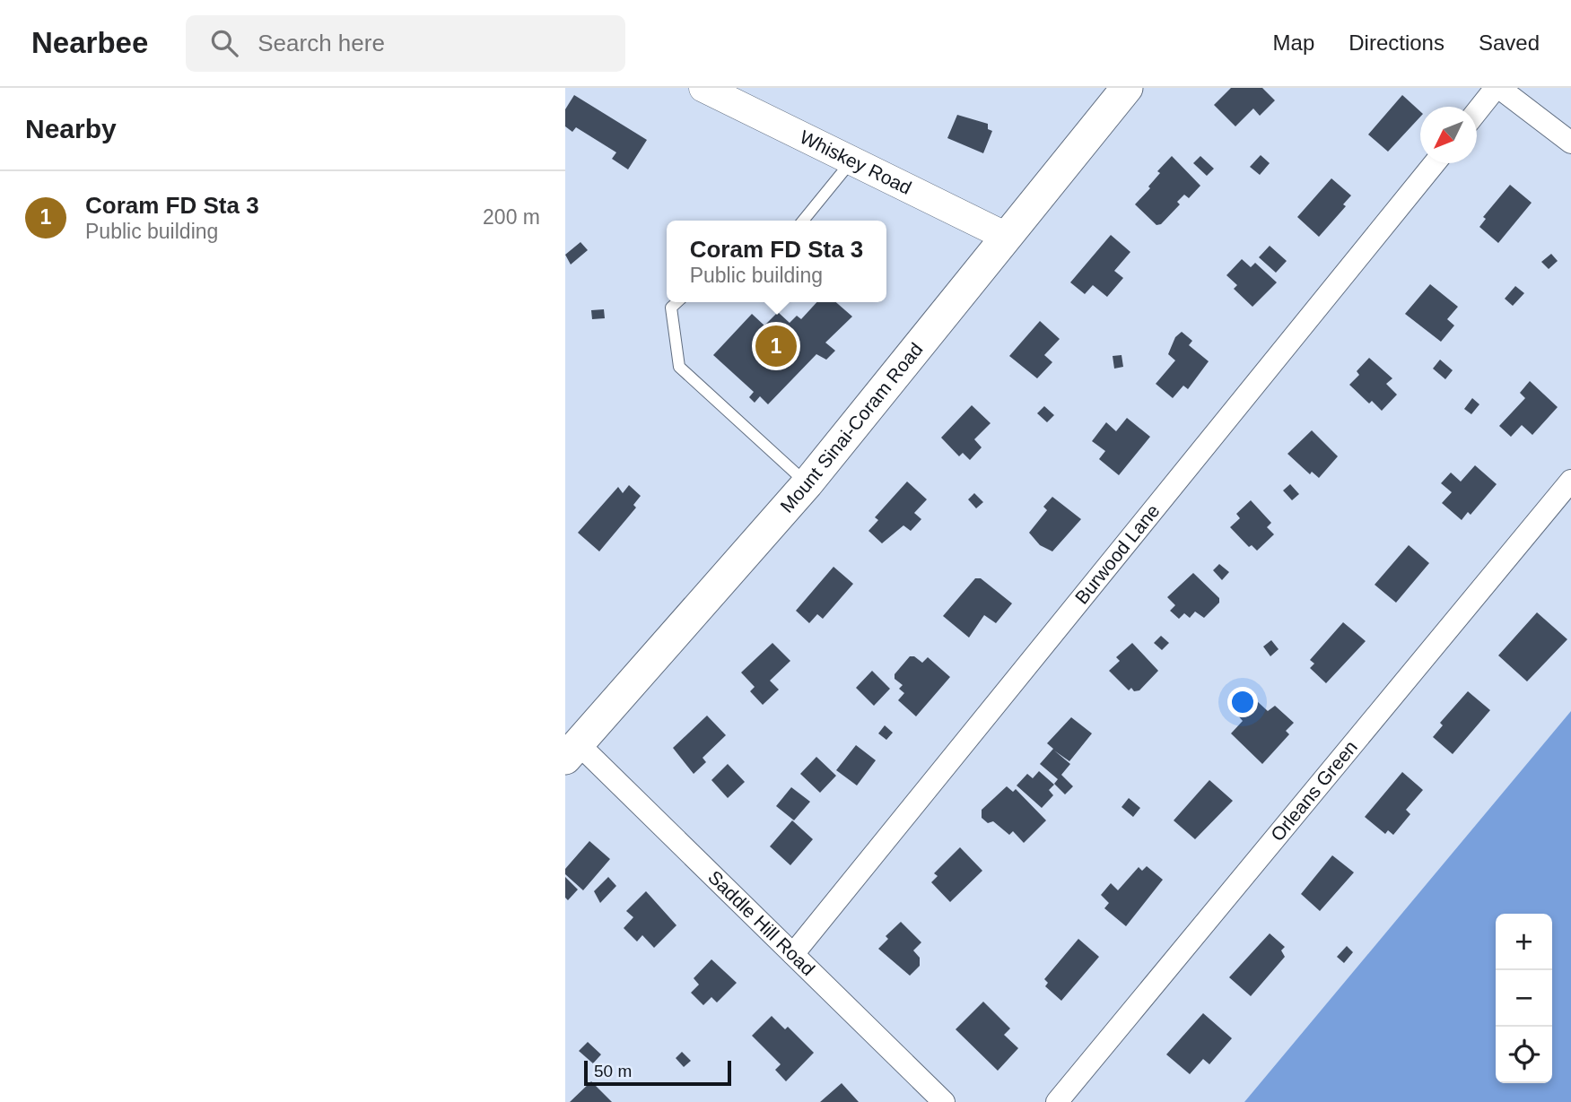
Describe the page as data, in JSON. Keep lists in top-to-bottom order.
{
  "streets": {
    "main road": ["Mount Sinai-Coram Road"],
    "street": [
      "Whiskey Road",
      "Burwood Lane",
      "Orleans Green",
      "Saddle Hill Road"
    ]
  },
  "crossings": [
    ["Whiskey Road", "Mount Sinai-Coram Road"],
    ["Mount Sinai-Coram Road", "Saddle Hill Road"],
    ["Burwood Lane", "Saddle Hill Road"]
  ],
  "scale_bar": "50 m",
  "north": "bottom left",
  "page": {
    "header": "Nearbee",
    "search": "Search here",
    "nav": ["Map", "Directions", "Saved"],
    "heading": "Nearby",
    "list": [
      {
        "mark": "1",
        "name": "Coram FD Sta 3",
        "note": "Public building",
        "value": "200 m"
      }
    ],
    "popup": ["Coram FD Sta 3", "Public building"],
    "pins": "1",
    "map_buttons": ["+", "−"],
    "scale": "50 m"
  }
}
